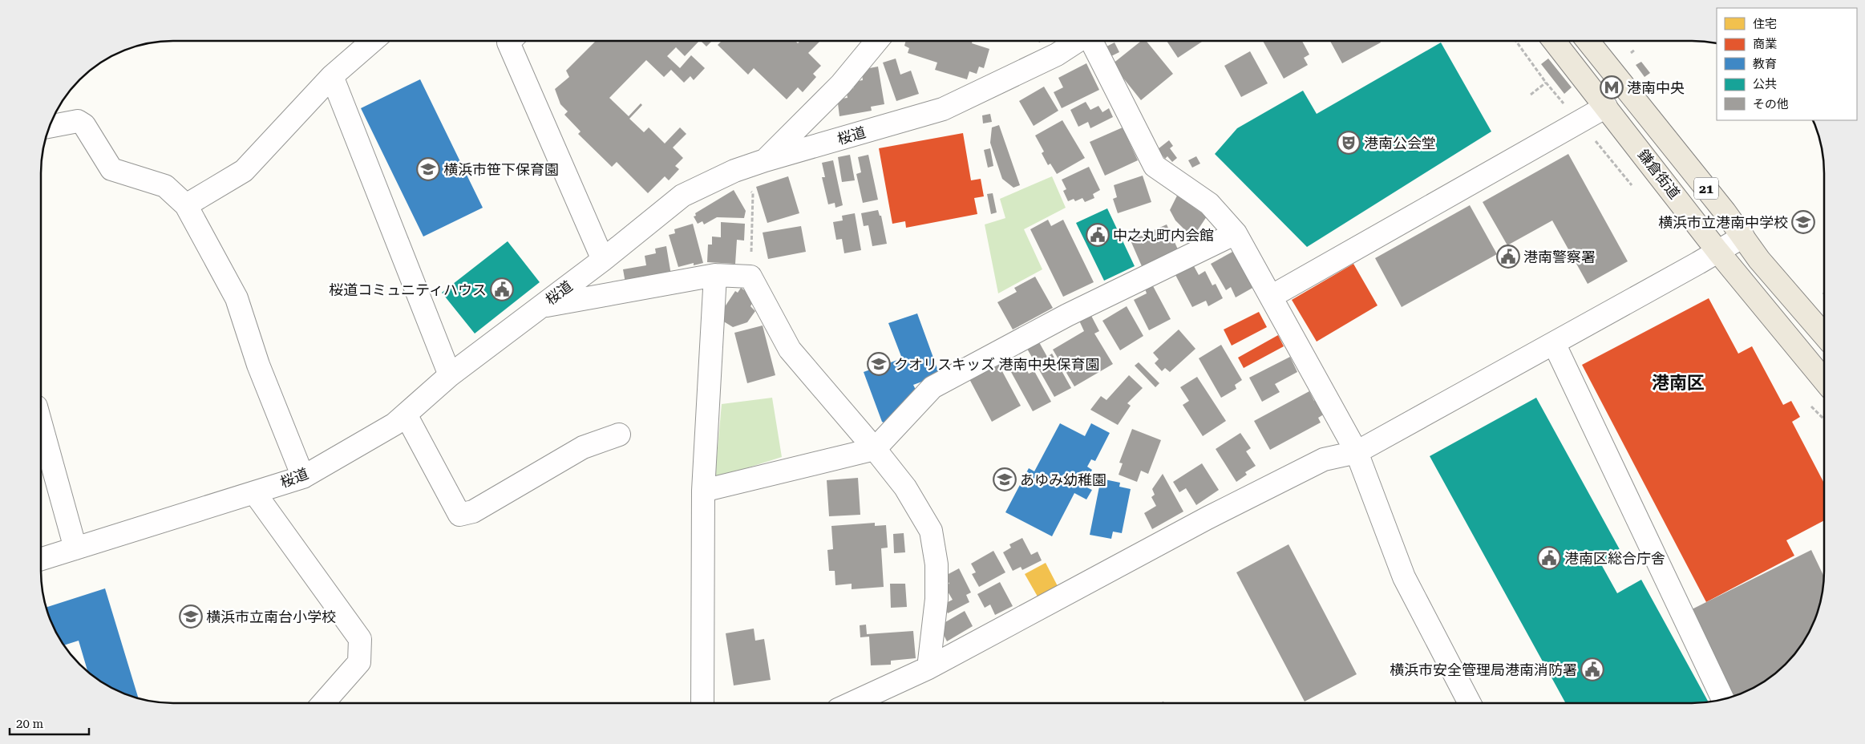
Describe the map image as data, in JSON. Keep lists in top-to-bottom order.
{
  "streets": {
    "main road": ["鎌倉街道", "21"],
    "street": ["桜道"]
  },
  "districts": ["港南区"],
  "places": {
    "metro station": ["港南中央"],
    "theatre": ["港南公会堂"],
    "school or university": [
      "横浜市笹下保育園",
      "横浜市立港南中学校",
      "クオリスキッズ 港南中央保育園",
      "あゆみ幼稚園",
      "横浜市立南台小学校"
    ],
    "public building": [
      "中之丸町内会館",
      "港南警察署",
      "桜道コミュニティハウス",
      "港南区総合庁舎",
      "横浜市安全管理局港南消防署"
    ]
  },
  "legend": [
    "住宅",
    "商業",
    "教育",
    "公共",
    "その他"
  ],
  "scale_bar": "20 m"
}
